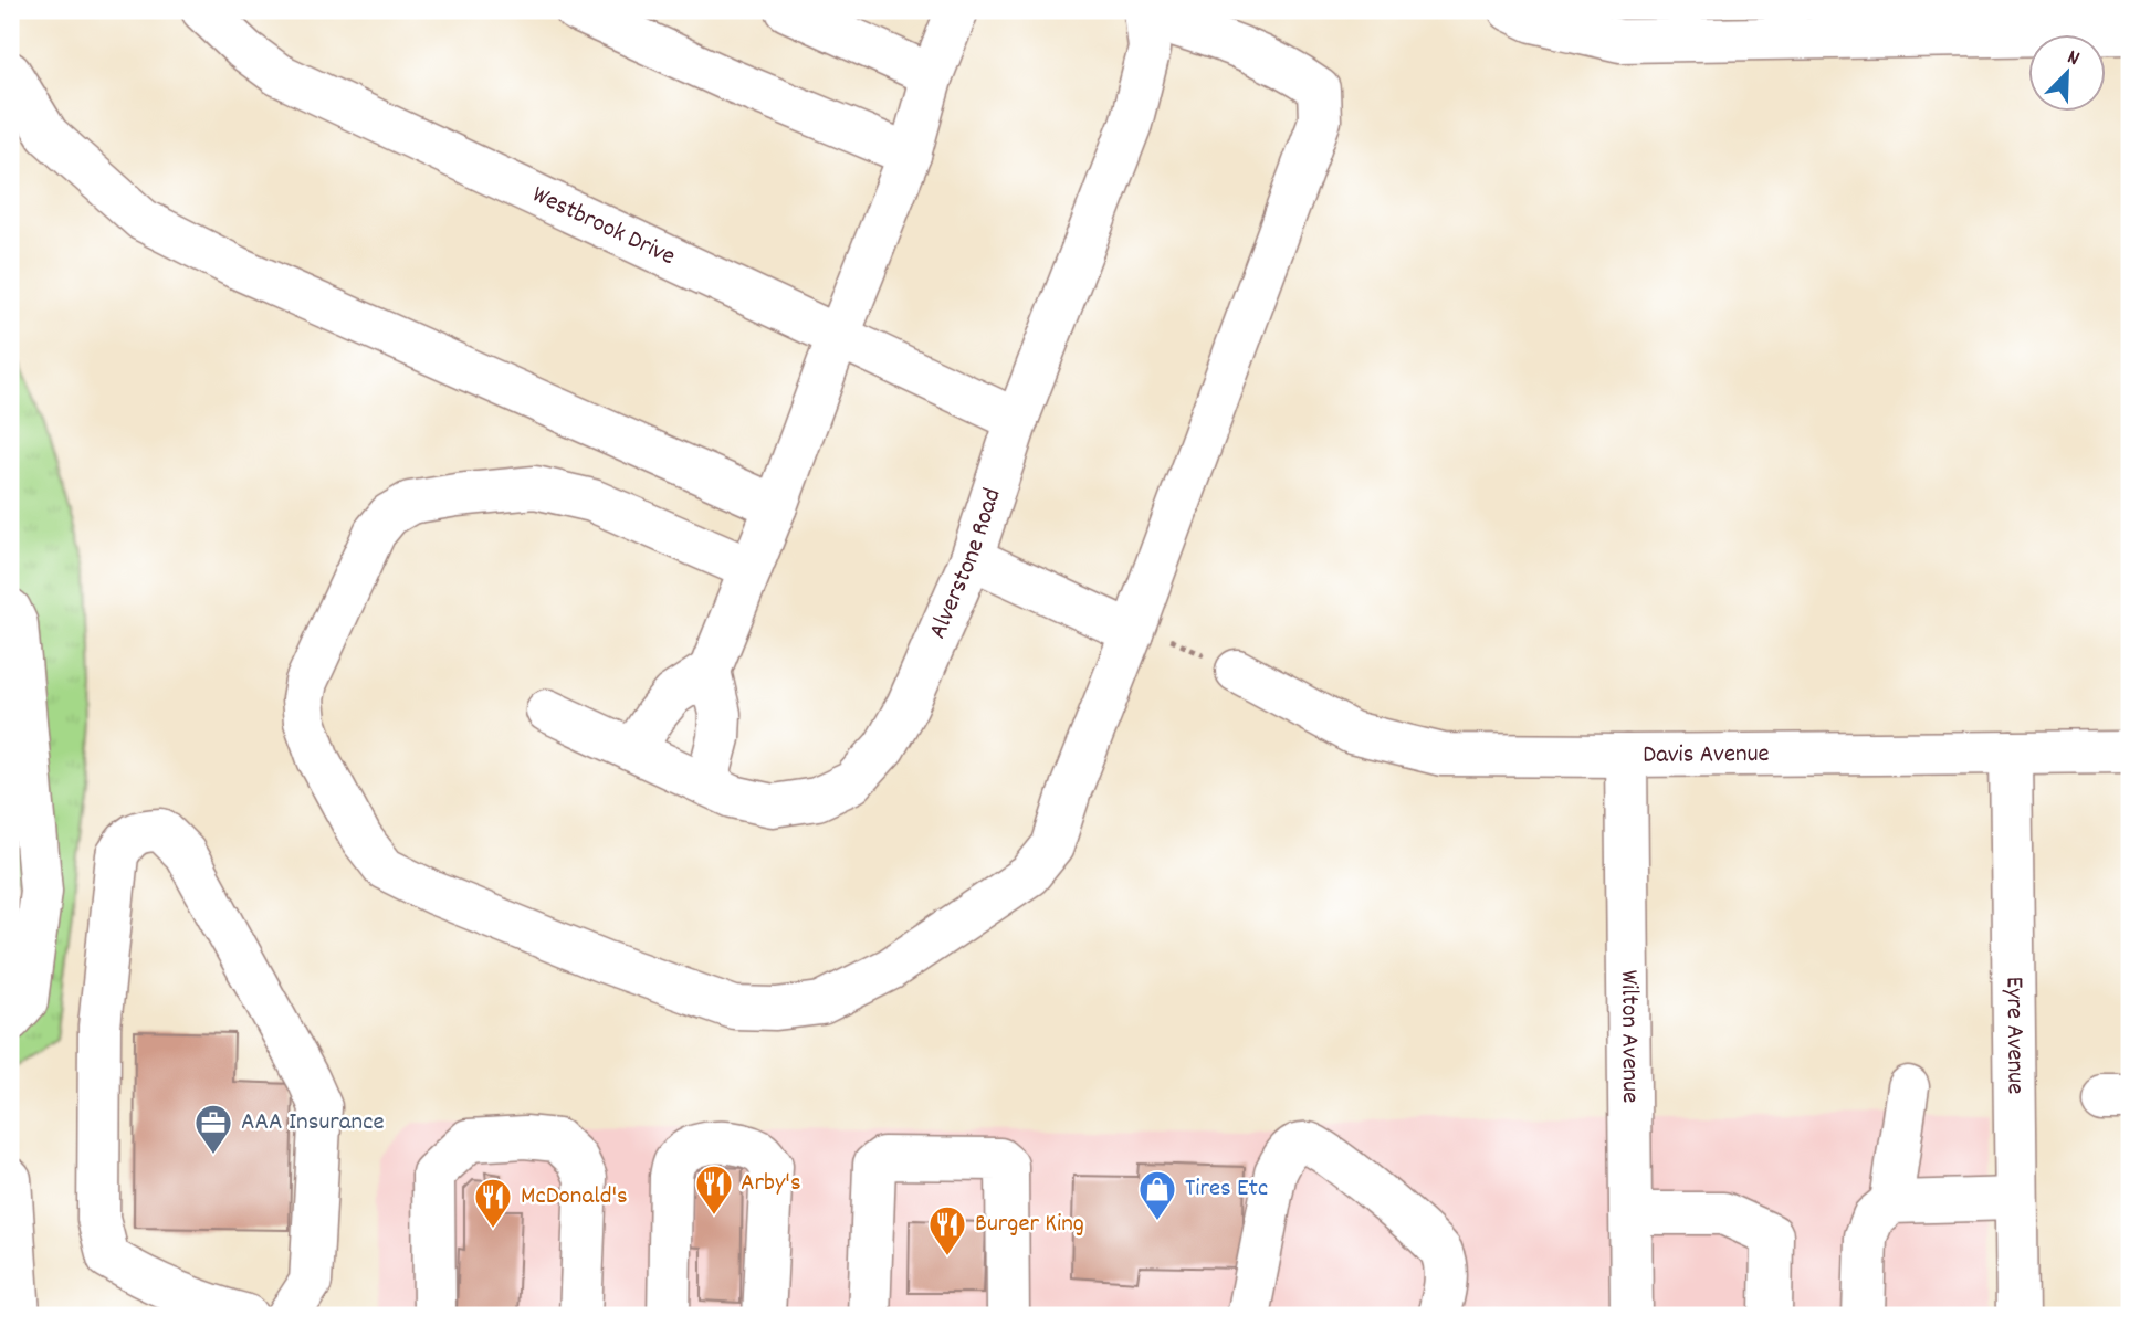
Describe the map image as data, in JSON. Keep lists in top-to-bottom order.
{
  "streets": {
    "street": [
      "Westbrook Drive",
      "Alverstone Road",
      "Davis Avenue",
      "Eyre Avenue",
      "Wilton Avenue"
    ]
  },
  "crossings": [
    ["Westbrook Drive", "Alverstone Road"],
    ["Davis Avenue", "Eyre Avenue"],
    ["Davis Avenue", "Wilton Avenue"]
  ],
  "places": {
    "office": ["AAA Insurance"],
    "restaurant": ["Arby's", "McDonald's", "Burger King"],
    "shop": ["Tires Etc"]
  },
  "north": "top right"
}
